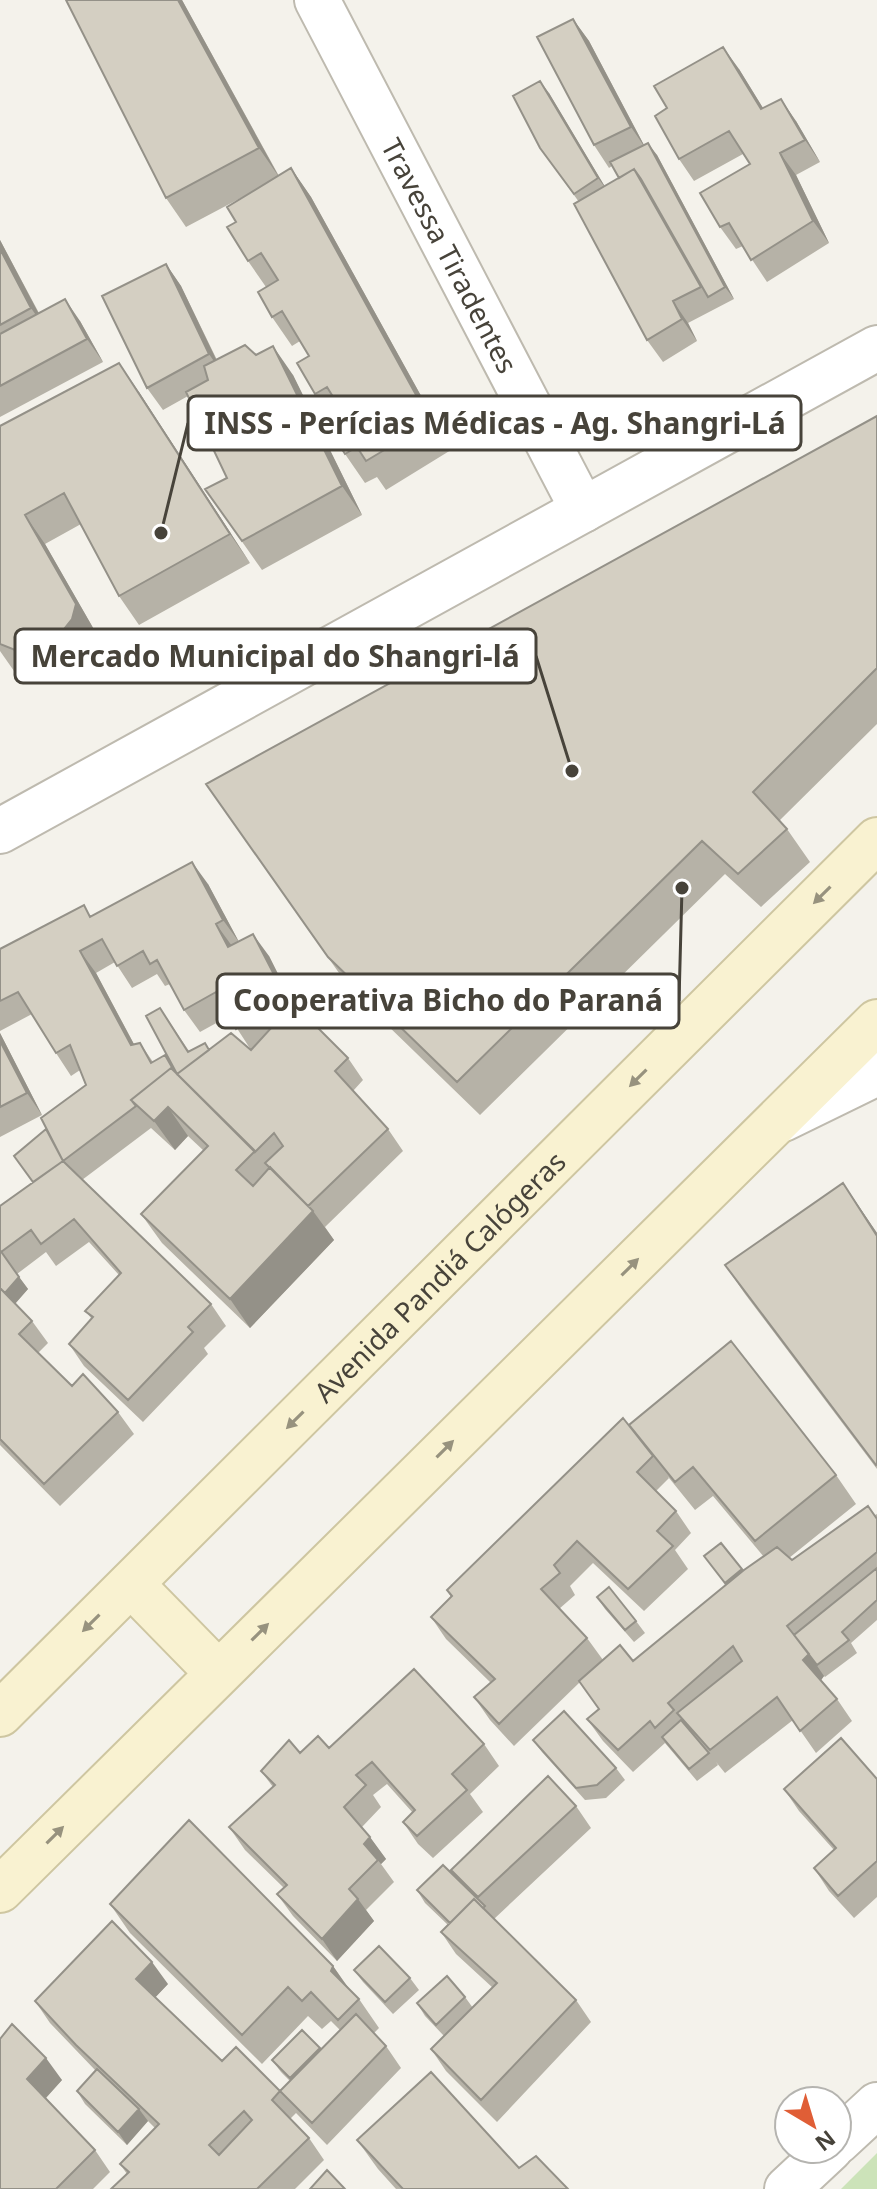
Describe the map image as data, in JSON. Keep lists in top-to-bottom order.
{
  "streets": {
    "street": ["Travessa Tiradentes", "Avenida Pandiá Calógeras"]
  },
  "places": ["INSS - Perícias Médicas - Ag. Shangri-Lá", "Mercado Municipal do Shangri-lá", "Cooperativa Bicho do Paraná"],
  "north": "bottom right"
}
